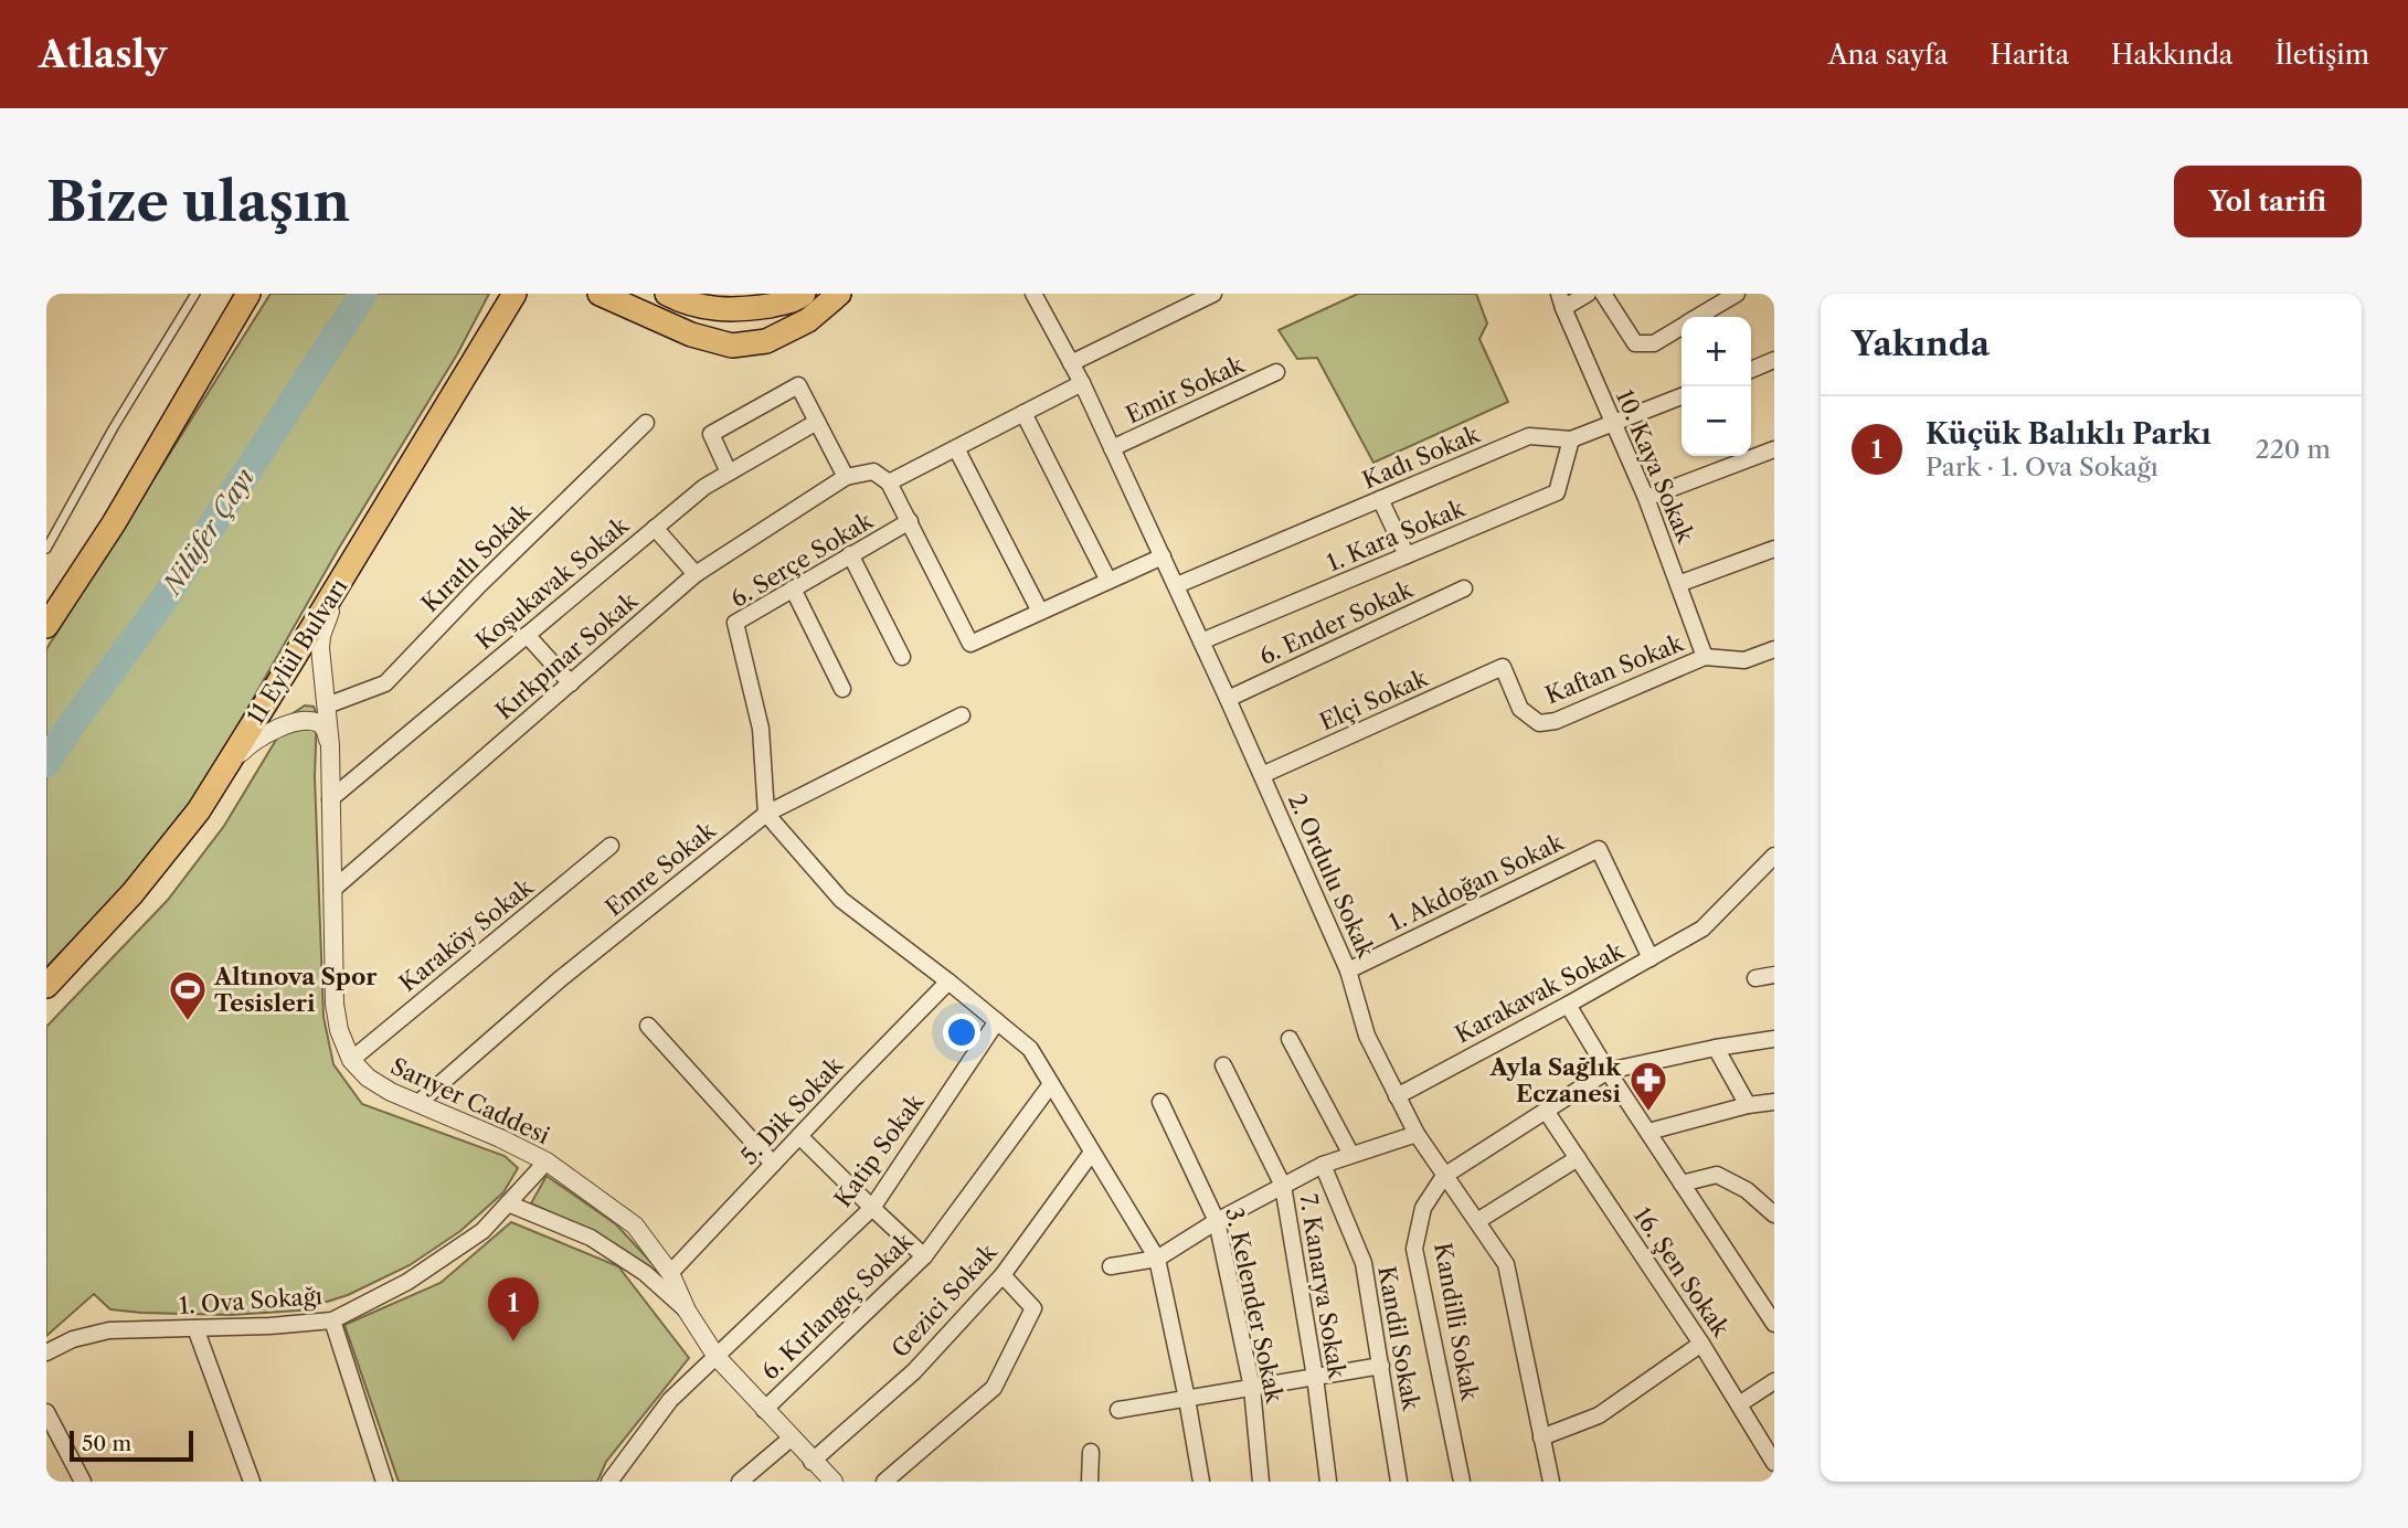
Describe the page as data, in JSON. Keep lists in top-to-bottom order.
{
  "streets": {
    "main road": ["11 Eylül Bulvarı"],
    "street": [
      "Emir Sokak",
      "Kadı Sokak",
      "10. Kaya Sokak",
      "1. Kara Sokak",
      "Kıratlı Sokak",
      "6. Serçe Sokak",
      "Koşukavak Sokak",
      "6. Ender Sokak",
      "Kırkpınar Sokak",
      "Kaftan Sokak",
      "Elçi Sokak",
      "Emre Sokak",
      "2. Ordulu Sokak",
      "1. Akdoğan Sokak",
      "Karaköy Sokak",
      "Karakavak Sokak",
      "Sarıyer Caddesi",
      "5. Dik Sokak",
      "Katip Sokak",
      "16. Şen Sokak",
      "7. Kanarya Sokak",
      "1. Ova Sokağı",
      "Gezici Sokak",
      "3. Kelender Sokak",
      "6. Kırlangıç Sokak",
      "Kandilli Sokak",
      "Kandil Sokak"
    ]
  },
  "crossings": [
    ["Emir Sokak", "2. Ordulu Sokak"],
    ["Kadı Sokak", "10. Kaya Sokak"],
    ["Kadı Sokak", "1. Kara Sokak"],
    ["Kadı Sokak", "2. Ordulu Sokak"],
    ["10. Kaya Sokak", "Kaftan Sokak"],
    ["1. Kara Sokak", "2. Ordulu Sokak"],
    ["Kıratlı Sokak", "Sarıyer Caddesi"],
    ["6. Serçe Sokak", "Emre Sokak"],
    ["Koşukavak Sokak", "Sarıyer Caddesi"],
    ["6. Ender Sokak", "2. Ordulu Sokak"],
    ["11 Eylül Bulvarı", "Sarıyer Caddesi"],
    ["Kırkpınar Sokak", "Sarıyer Caddesi"],
    ["Kaftan Sokak", "Elçi Sokak"],
    ["Elçi Sokak", "2. Ordulu Sokak"],
    ["Emre Sokak", "Sarıyer Caddesi"],
    ["2. Ordulu Sokak", "1. Akdoğan Sokak"],
    ["2. Ordulu Sokak", "Karakavak Sokak"],
    ["2. Ordulu Sokak", "Kandilli Sokak"],
    ["1. Akdoğan Sokak", "Karakavak Sokak"],
    ["Karaköy Sokak", "Sarıyer Caddesi"],
    ["Sarıyer Caddesi", "5. Dik Sokak"],
    ["Sarıyer Caddesi", "Katip Sokak"],
    ["Sarıyer Caddesi", "1. Ova Sokağı"],
    ["Sarıyer Caddesi", "Gezici Sokak"],
    ["Sarıyer Caddesi", "6. Kırlangıç Sokak"]
  ],
  "water": ["Nilüfer Çayı"],
  "places": {
    "sports": ["Altınova Spor Tesisleri"],
    "pharmacy": ["Ayla Sağlık Eczanesi"]
  },
  "scale_bar": "50 m",
  "page": {
    "header": "Atlasly",
    "nav": [
      "Ana sayfa",
      "Harita",
      "Hakkında",
      "İletişim"
    ],
    "buttons": "Yol tarifi",
    "title": "Bize ulaşın",
    "heading": "Yakında",
    "map_buttons": ["+", "−"],
    "list": [
      {
        "mark": "1",
        "name": "Küçük Balıklı Parkı",
        "note": "Park · 1. Ova Sokağı",
        "value": "220 m"
      }
    ],
    "pins": "1",
    "scale": "50 m"
  }
}
